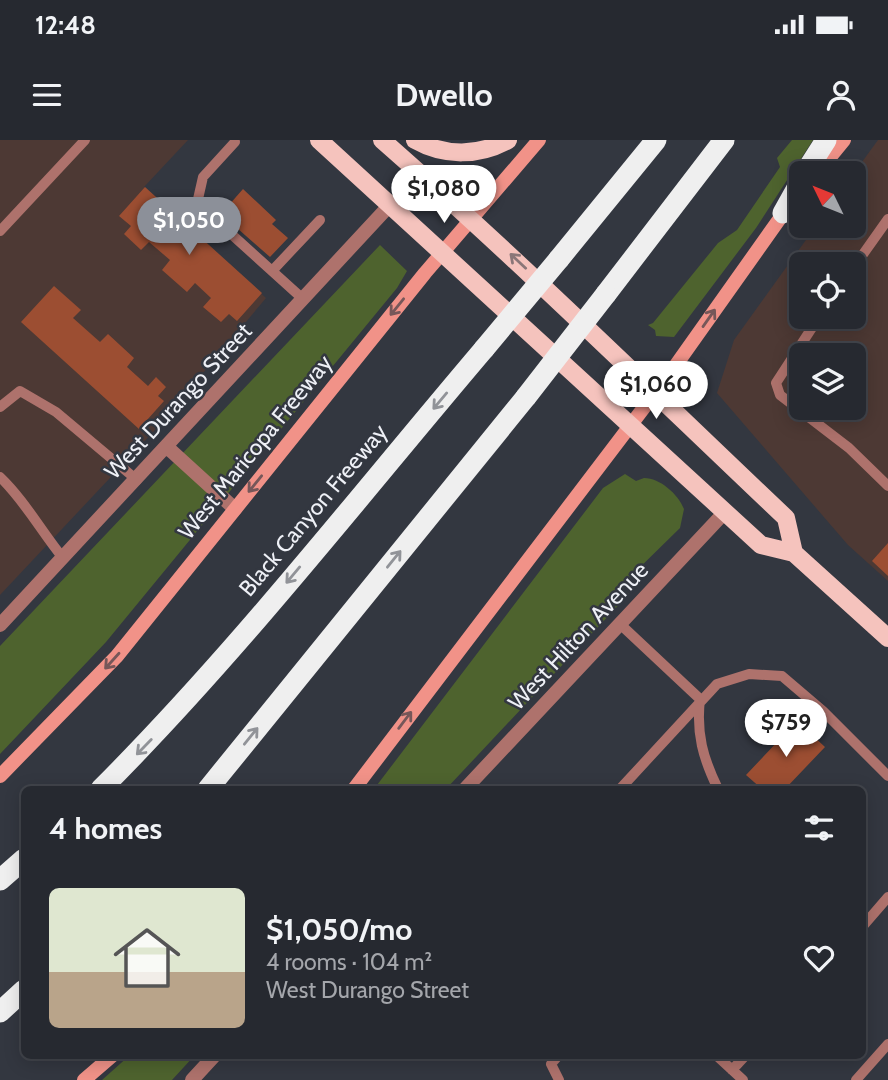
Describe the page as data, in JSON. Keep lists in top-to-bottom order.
{
  "streets": {
    "highway": ["Black Canyon Freeway"],
    "main road": ["West Maricopa Freeway"],
    "street": ["West Durango Street", "West Hilton Avenue"]
  },
  "one_way": ["West Maricopa Freeway"],
  "north": "top left",
  "page": {
    "status": "12:48",
    "header": "Dwello",
    "price": [
      "$1,080",
      "$1,050",
      "$1,060",
      "$759"
    ],
    "heading": "4 homes",
    "list": [
      {
        "name": "$1,050/mo",
        "note": "4 rooms · 104 m² · West Durango Street"
      }
    ]
  }
}
